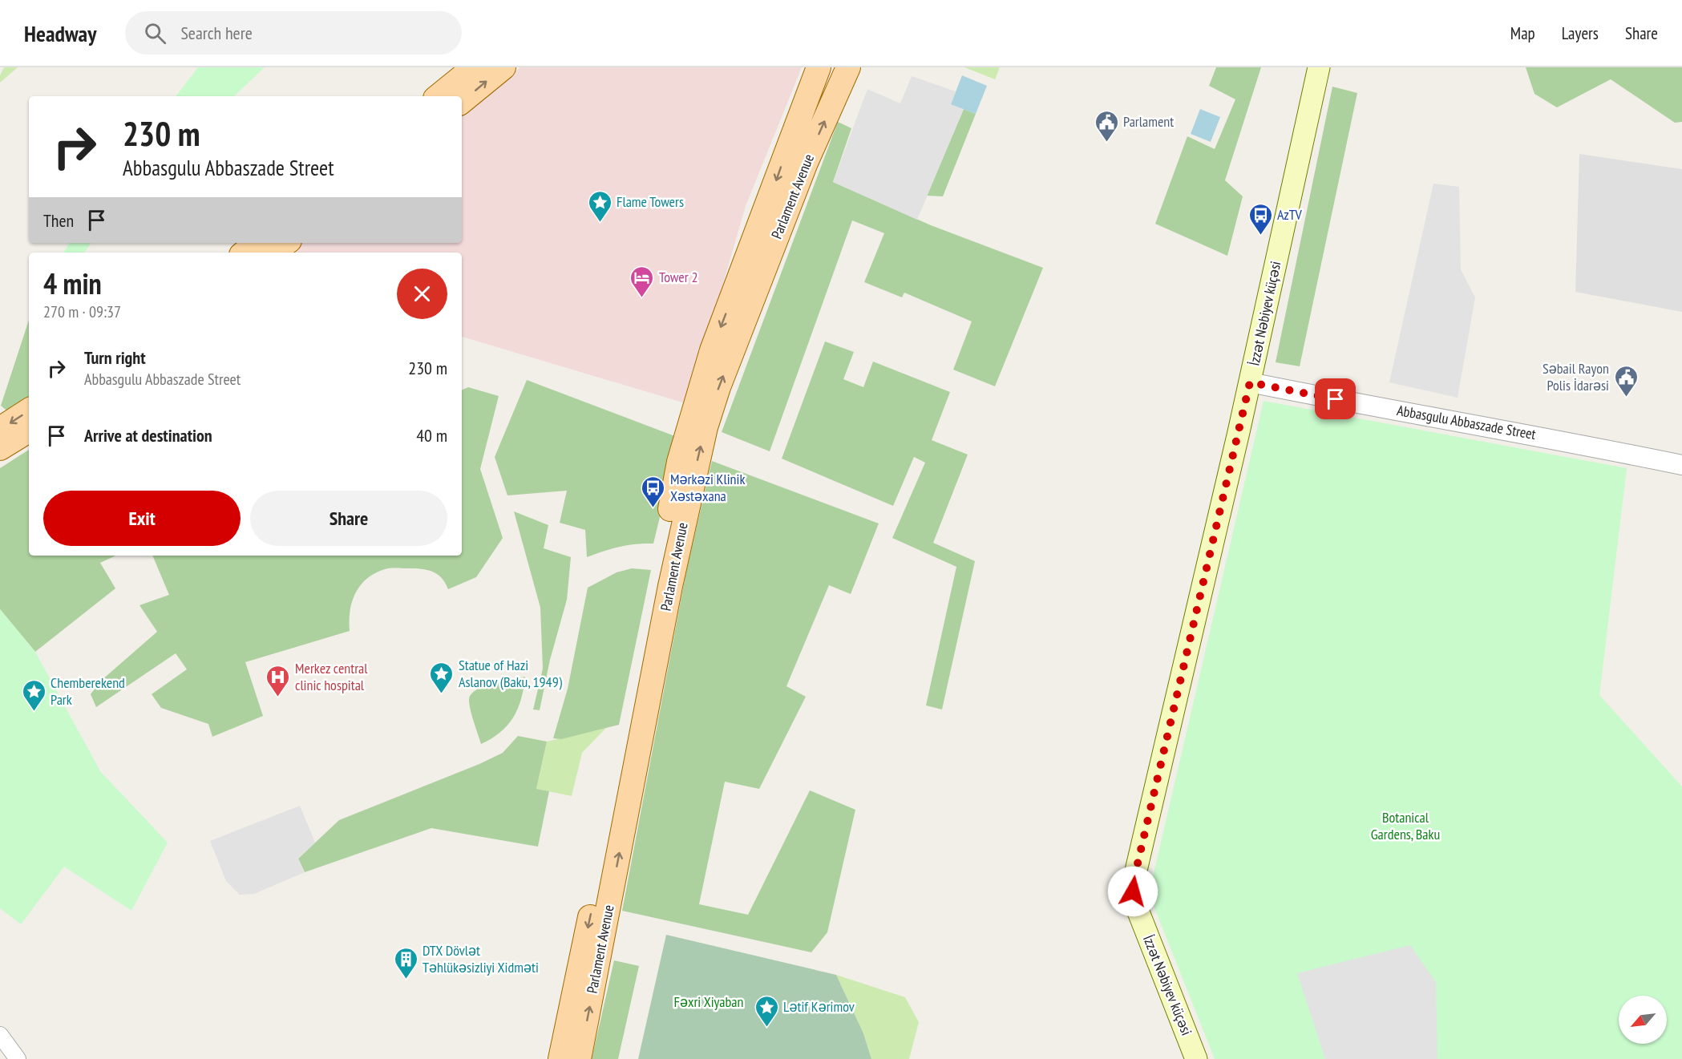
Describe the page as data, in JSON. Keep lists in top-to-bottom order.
{
  "streets": {
    "main road": ["Parlament Avenue", "İzzət Nəbiyev küçəsi"],
    "street": ["Abbasgulu Abbaszade Street"]
  },
  "crossings": [
    ["İzzət Nəbiyev küçəsi", "Abbasgulu Abbaszade Street"]
  ],
  "parks": ["Botanical Gardens, Baku", "Fəxri Xiyaban"],
  "places": {
    "public building": ["Parlament", "Səbail Rayon Polis İdarəsi"],
    "place": [
      "Flame Towers",
      "Statue of Hazi Aslanov (Baku, 1949)",
      "Chemberekend Park",
      "Lətif Kərimov"
    ],
    "bus stop": ["AzTV", "Mərkəzi Klinik Xəstəxana"],
    "hotel": ["Tower 2"],
    "hospital": ["Merkez central clinic hospital"],
    "building": ["DTX Dövlət Təhlükəsizliyi Xidməti"]
  },
  "north": "bottom left",
  "page": {
    "header": "Headway",
    "search": "Search here",
    "nav": ["Map", "Layers", "Share"],
    "turn": ["230 m", "Abbasgulu Abbaszade Street"],
    "then": "Then",
    "heading": ["4 min", "270 m · 09:37"],
    "list": [
      {
        "name": "Turn right",
        "note": "Abbasgulu Abbaszade Street",
        "value": "230 m"
      },
      {
        "name": "Arrive at destination",
        "value": "40 m"
      }
    ],
    "buttons": ["Exit", "Share"]
  }
}
